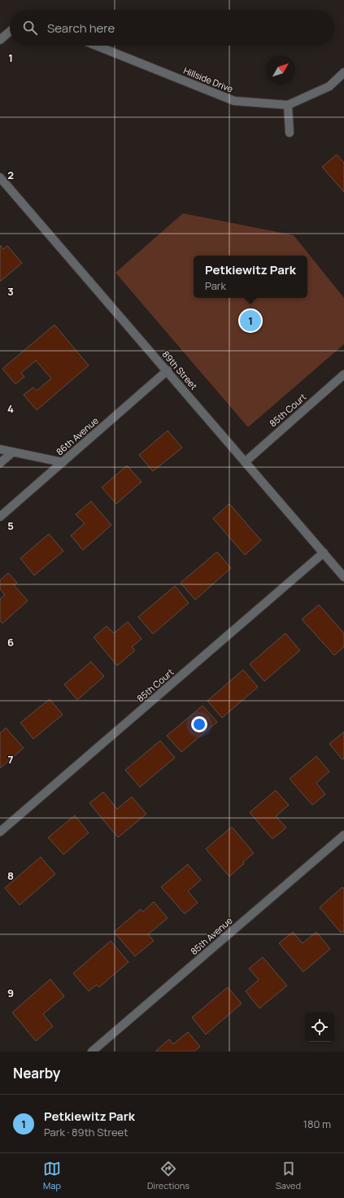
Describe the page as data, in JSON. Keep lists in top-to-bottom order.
{
  "streets": {
    "street": [
      "Hillside Drive",
      "89th Street",
      "85th Court",
      "86th Avenue",
      "85th Avenue"
    ]
  },
  "crossings": [
    ["89th Street", "85th Court"],
    ["89th Street", "86th Avenue"]
  ],
  "north": "top right",
  "page": {
    "search": "Search here",
    "popup": ["Petkiewitz Park", "Park"],
    "pins": "1",
    "heading": "Nearby",
    "list": [
      {
        "mark": "1",
        "name": "Petkiewitz Park",
        "note": "Park · 89th Street",
        "value": "180 m"
      }
    ],
    "nav": ["Map", "Directions", "Saved"]
  },
  "grid": {
    "rows": [
      "1",
      "2",
      "3",
      "4",
      "5",
      "6",
      "7",
      "8",
      "9"
    ]
  }
}
